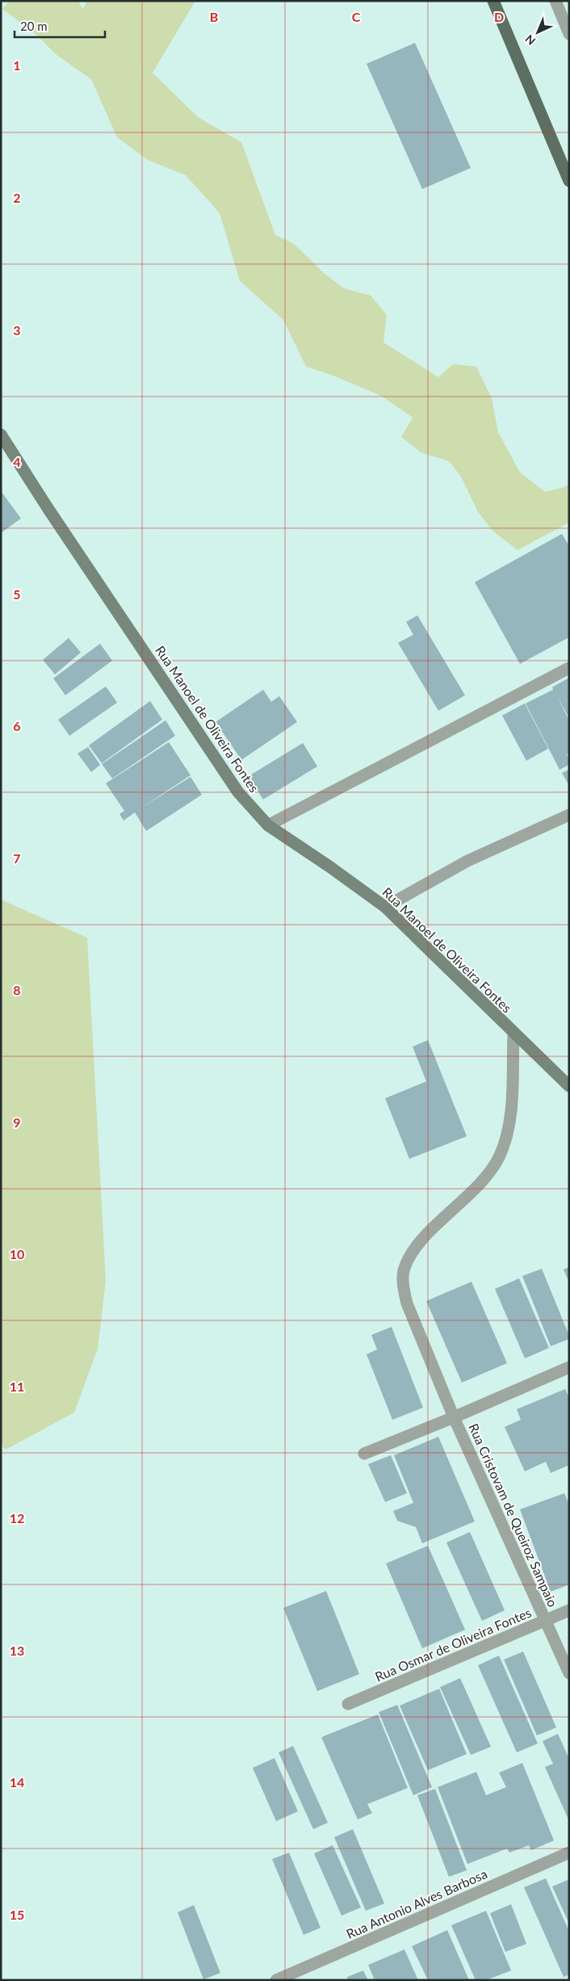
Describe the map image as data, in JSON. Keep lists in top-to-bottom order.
{
  "streets": {
    "street": [
      "Rua Manoel de Oliveira Fontes",
      "Rua Cristovam de Queiroz Sampaio",
      "Rua Osmar de Oliveira Fontes",
      "Rua Antonio Alves Barbosa"
    ]
  },
  "crossings": [
    ["Rua Cristovam de Queiroz Sampaio", "Rua Osmar de Oliveira Fontes"]
  ],
  "scale_bar": "20 m",
  "north": "bottom left",
  "grid": {
    "columns": ["B", "C", "D"],
    "rows": [
      "1",
      "2",
      "3",
      "4",
      "5",
      "6",
      "7",
      "8",
      "9",
      "10",
      "11",
      "12",
      "13",
      "14",
      "15"
    ]
  }
}
